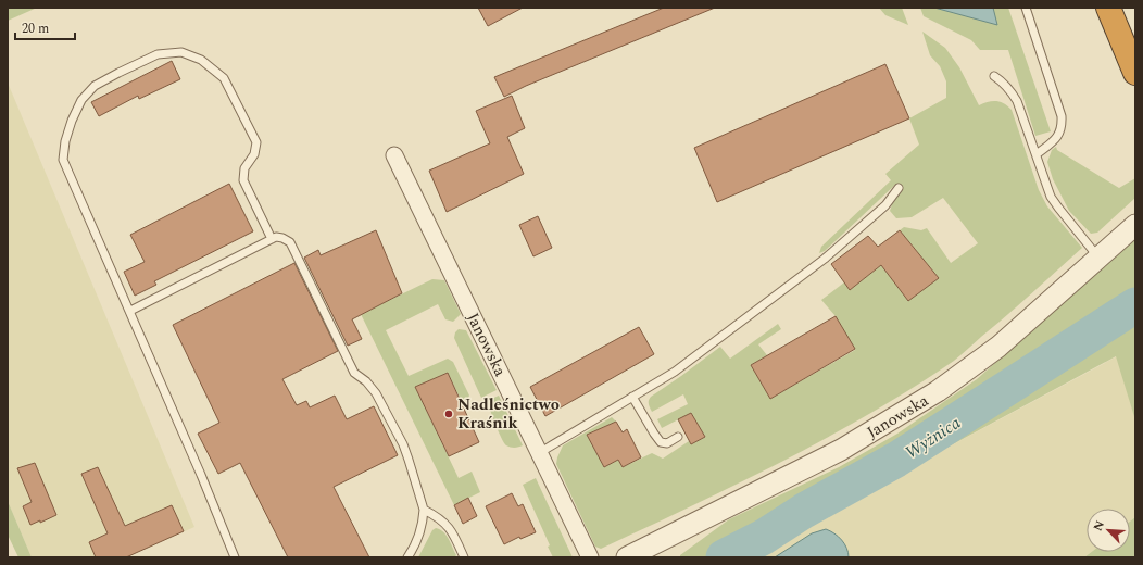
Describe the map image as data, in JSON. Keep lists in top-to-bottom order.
{
  "streets": {
    "street": ["Janowska"]
  },
  "water": ["Wyżnica"],
  "places": ["Nadleśnictwo Kraśnik"],
  "scale_bar": "20 m",
  "north": "top left"
}
